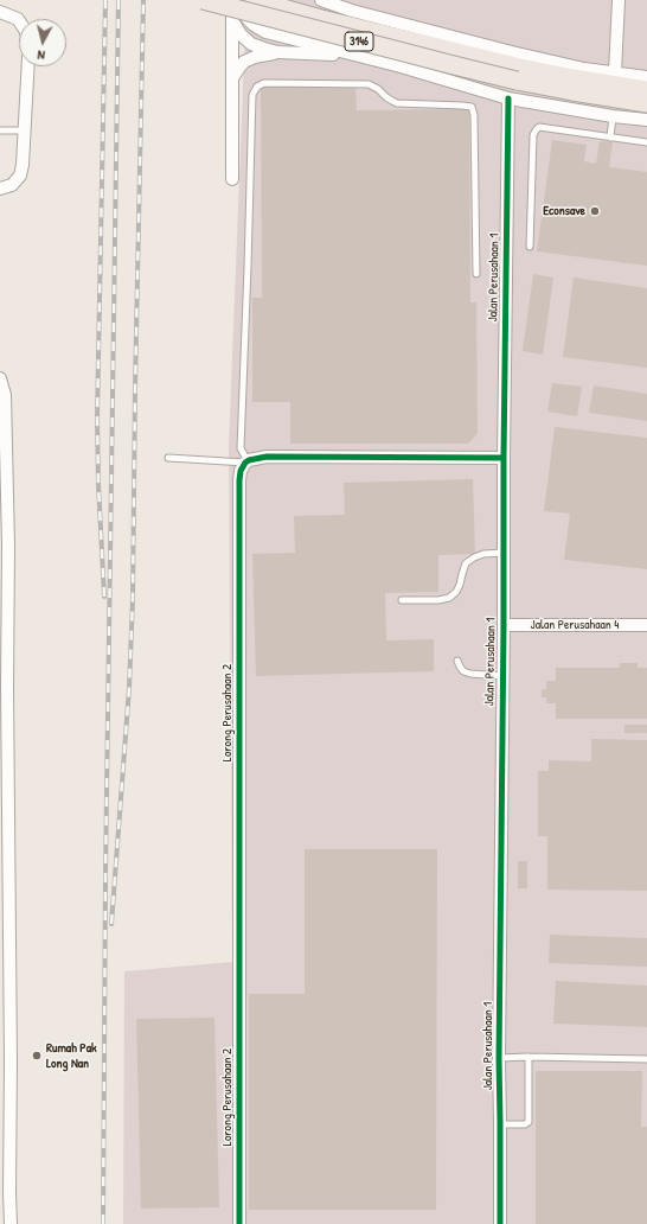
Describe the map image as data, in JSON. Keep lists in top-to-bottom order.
{
  "streets": {
    "main road": ["3146"],
    "street": ["Jalan Perusahaan 1", "Jalan Perusahaan 4", "Lorong Perusahaan 2"]
  },
  "crossings": [
    ["Jalan Perusahaan 1", "Jalan Perusahaan 4"]
  ],
  "places": ["Econsave", "Rumah Pak Long Nan"],
  "north": "bottom"
}
